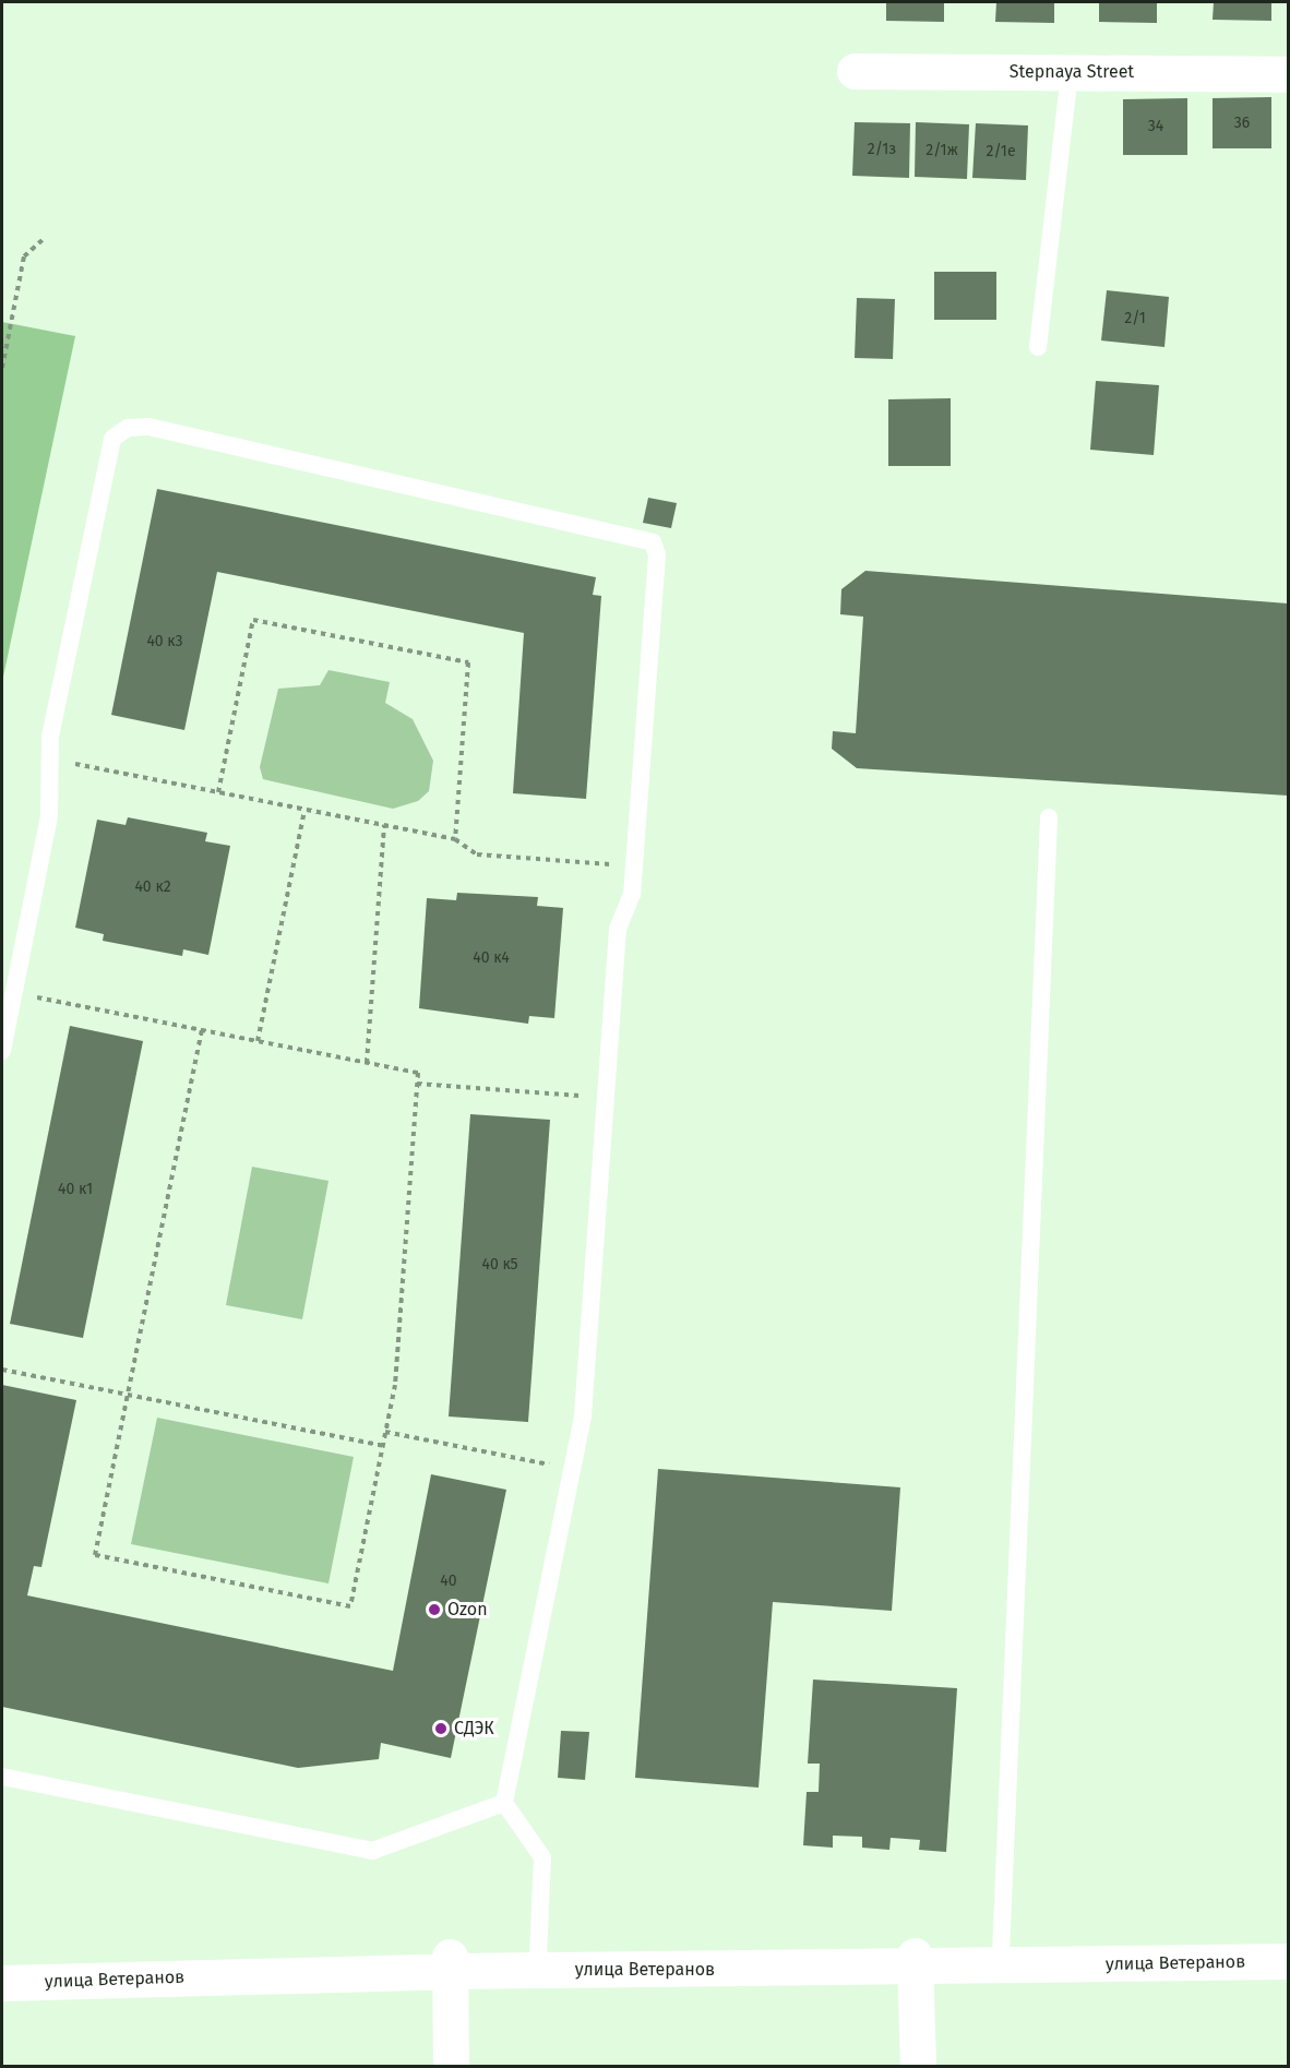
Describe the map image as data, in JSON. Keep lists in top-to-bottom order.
{
  "streets": {
    "street": ["Stepnaya Street", "улица Ветеранов"]
  },
  "places": ["Ozon", "СДЭК"],
  "house_numbers": [
    "36",
    "34",
    "2/1з",
    "2/1ж",
    "2/1е",
    "2/1",
    "40 к3",
    "40 к2",
    "40 к4",
    "40 к1",
    "40 к5",
    "40"
  ]
}
